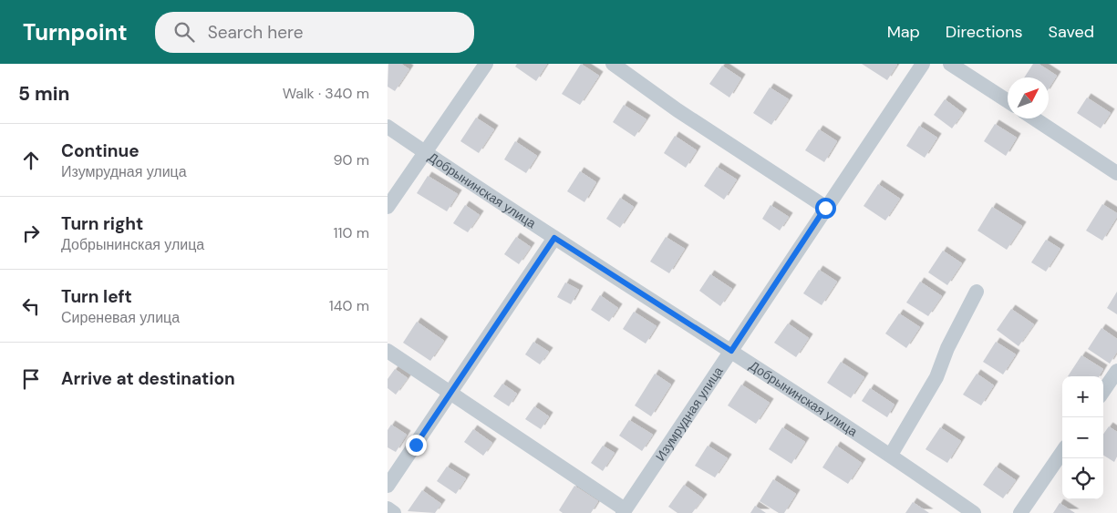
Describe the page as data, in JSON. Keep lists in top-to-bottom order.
{
  "streets": {
    "street": ["Добрынинская улица", "Изумрудная улица"]
  },
  "crossings": [
    ["Добрынинская улица", "Изумрудная улица"]
  ],
  "north": "top right",
  "page": {
    "header": "Turnpoint",
    "search": "Search here",
    "nav": ["Map", "Directions", "Saved"],
    "heading": ["5 min", "Walk · 340 m"],
    "list": [
      ["Continue", "Изумрудная улица", "90 m"],
      ["Turn right", "Добрынинская улица", "110 m"],
      ["Turn left", "Сиреневая улица", "140 m"],
      "Arrive at destination"
    ],
    "map_buttons": ["+", "−"]
  }
}
